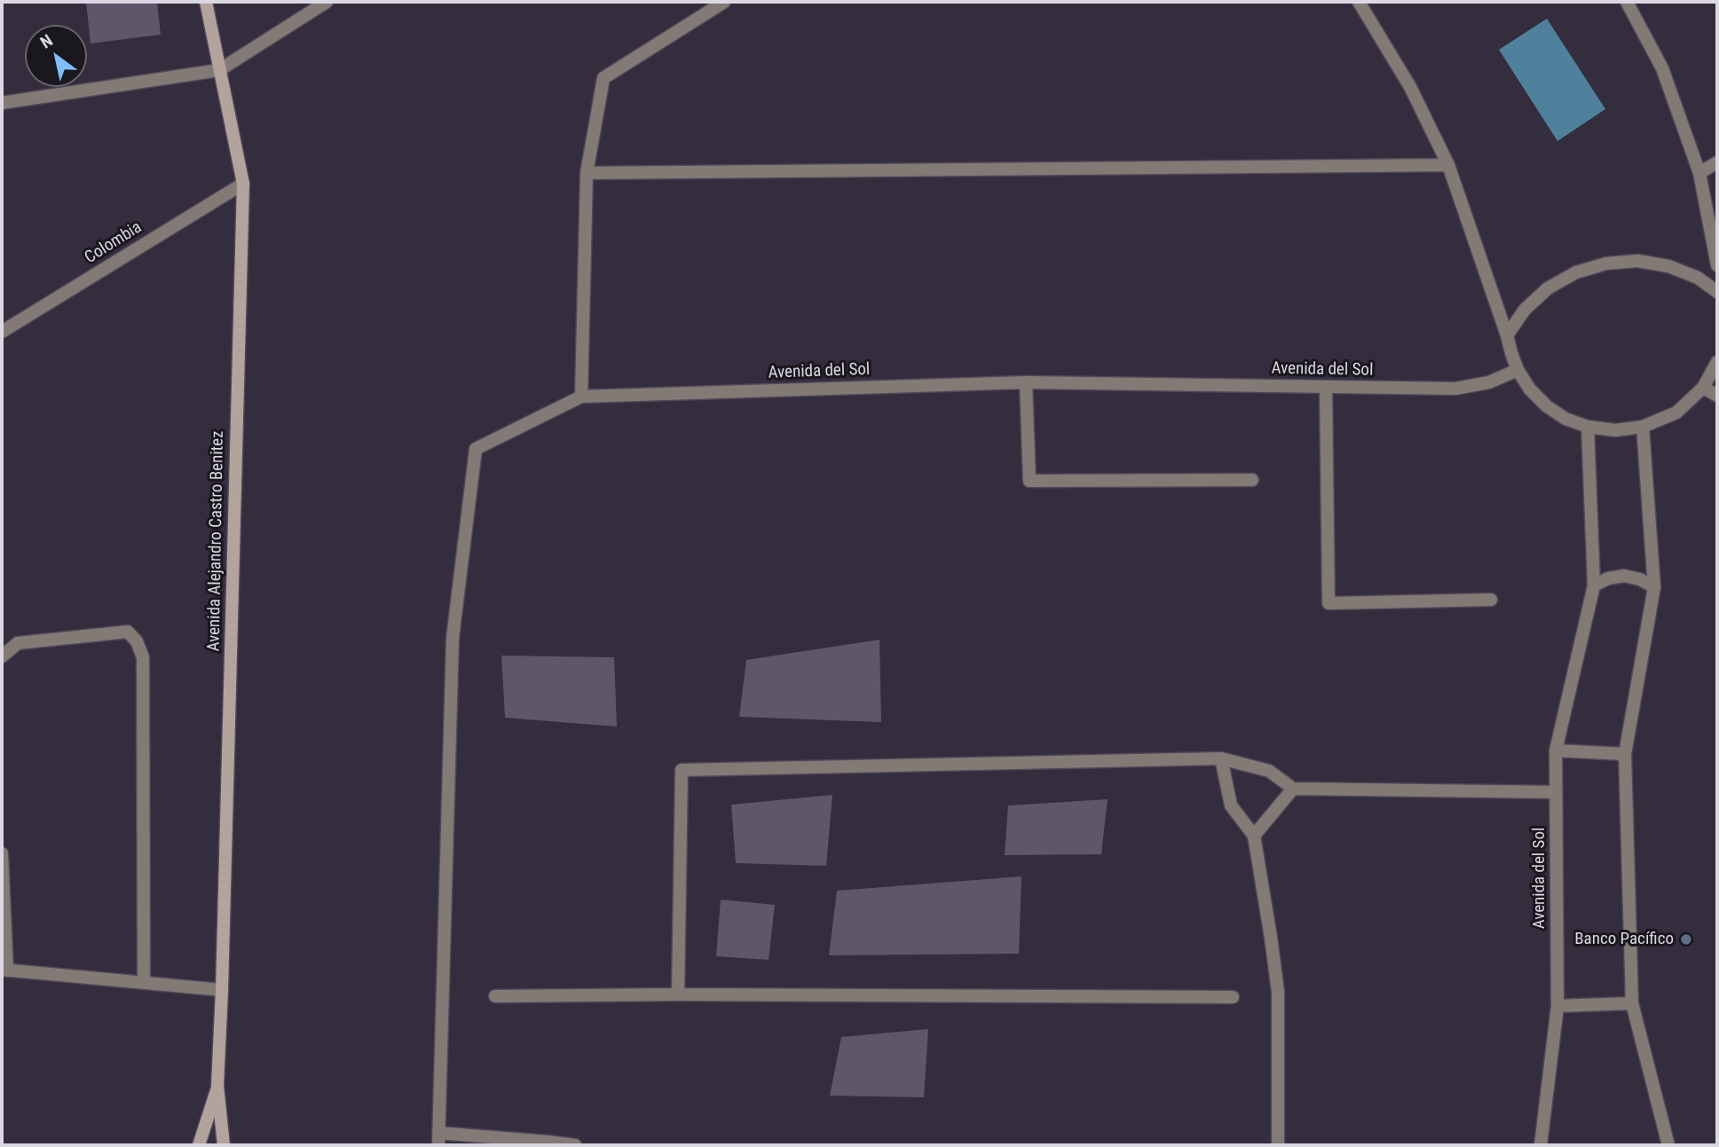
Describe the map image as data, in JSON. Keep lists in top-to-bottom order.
{
  "streets": {
    "street": ["Colombia", "Avenida del Sol", "Avenida Alejandro Castro Benitez"]
  },
  "crossings": [
    ["Colombia", "Avenida Alejandro Castro Benitez"]
  ],
  "places": ["Banco Pacífico"],
  "north": "top left"
}
